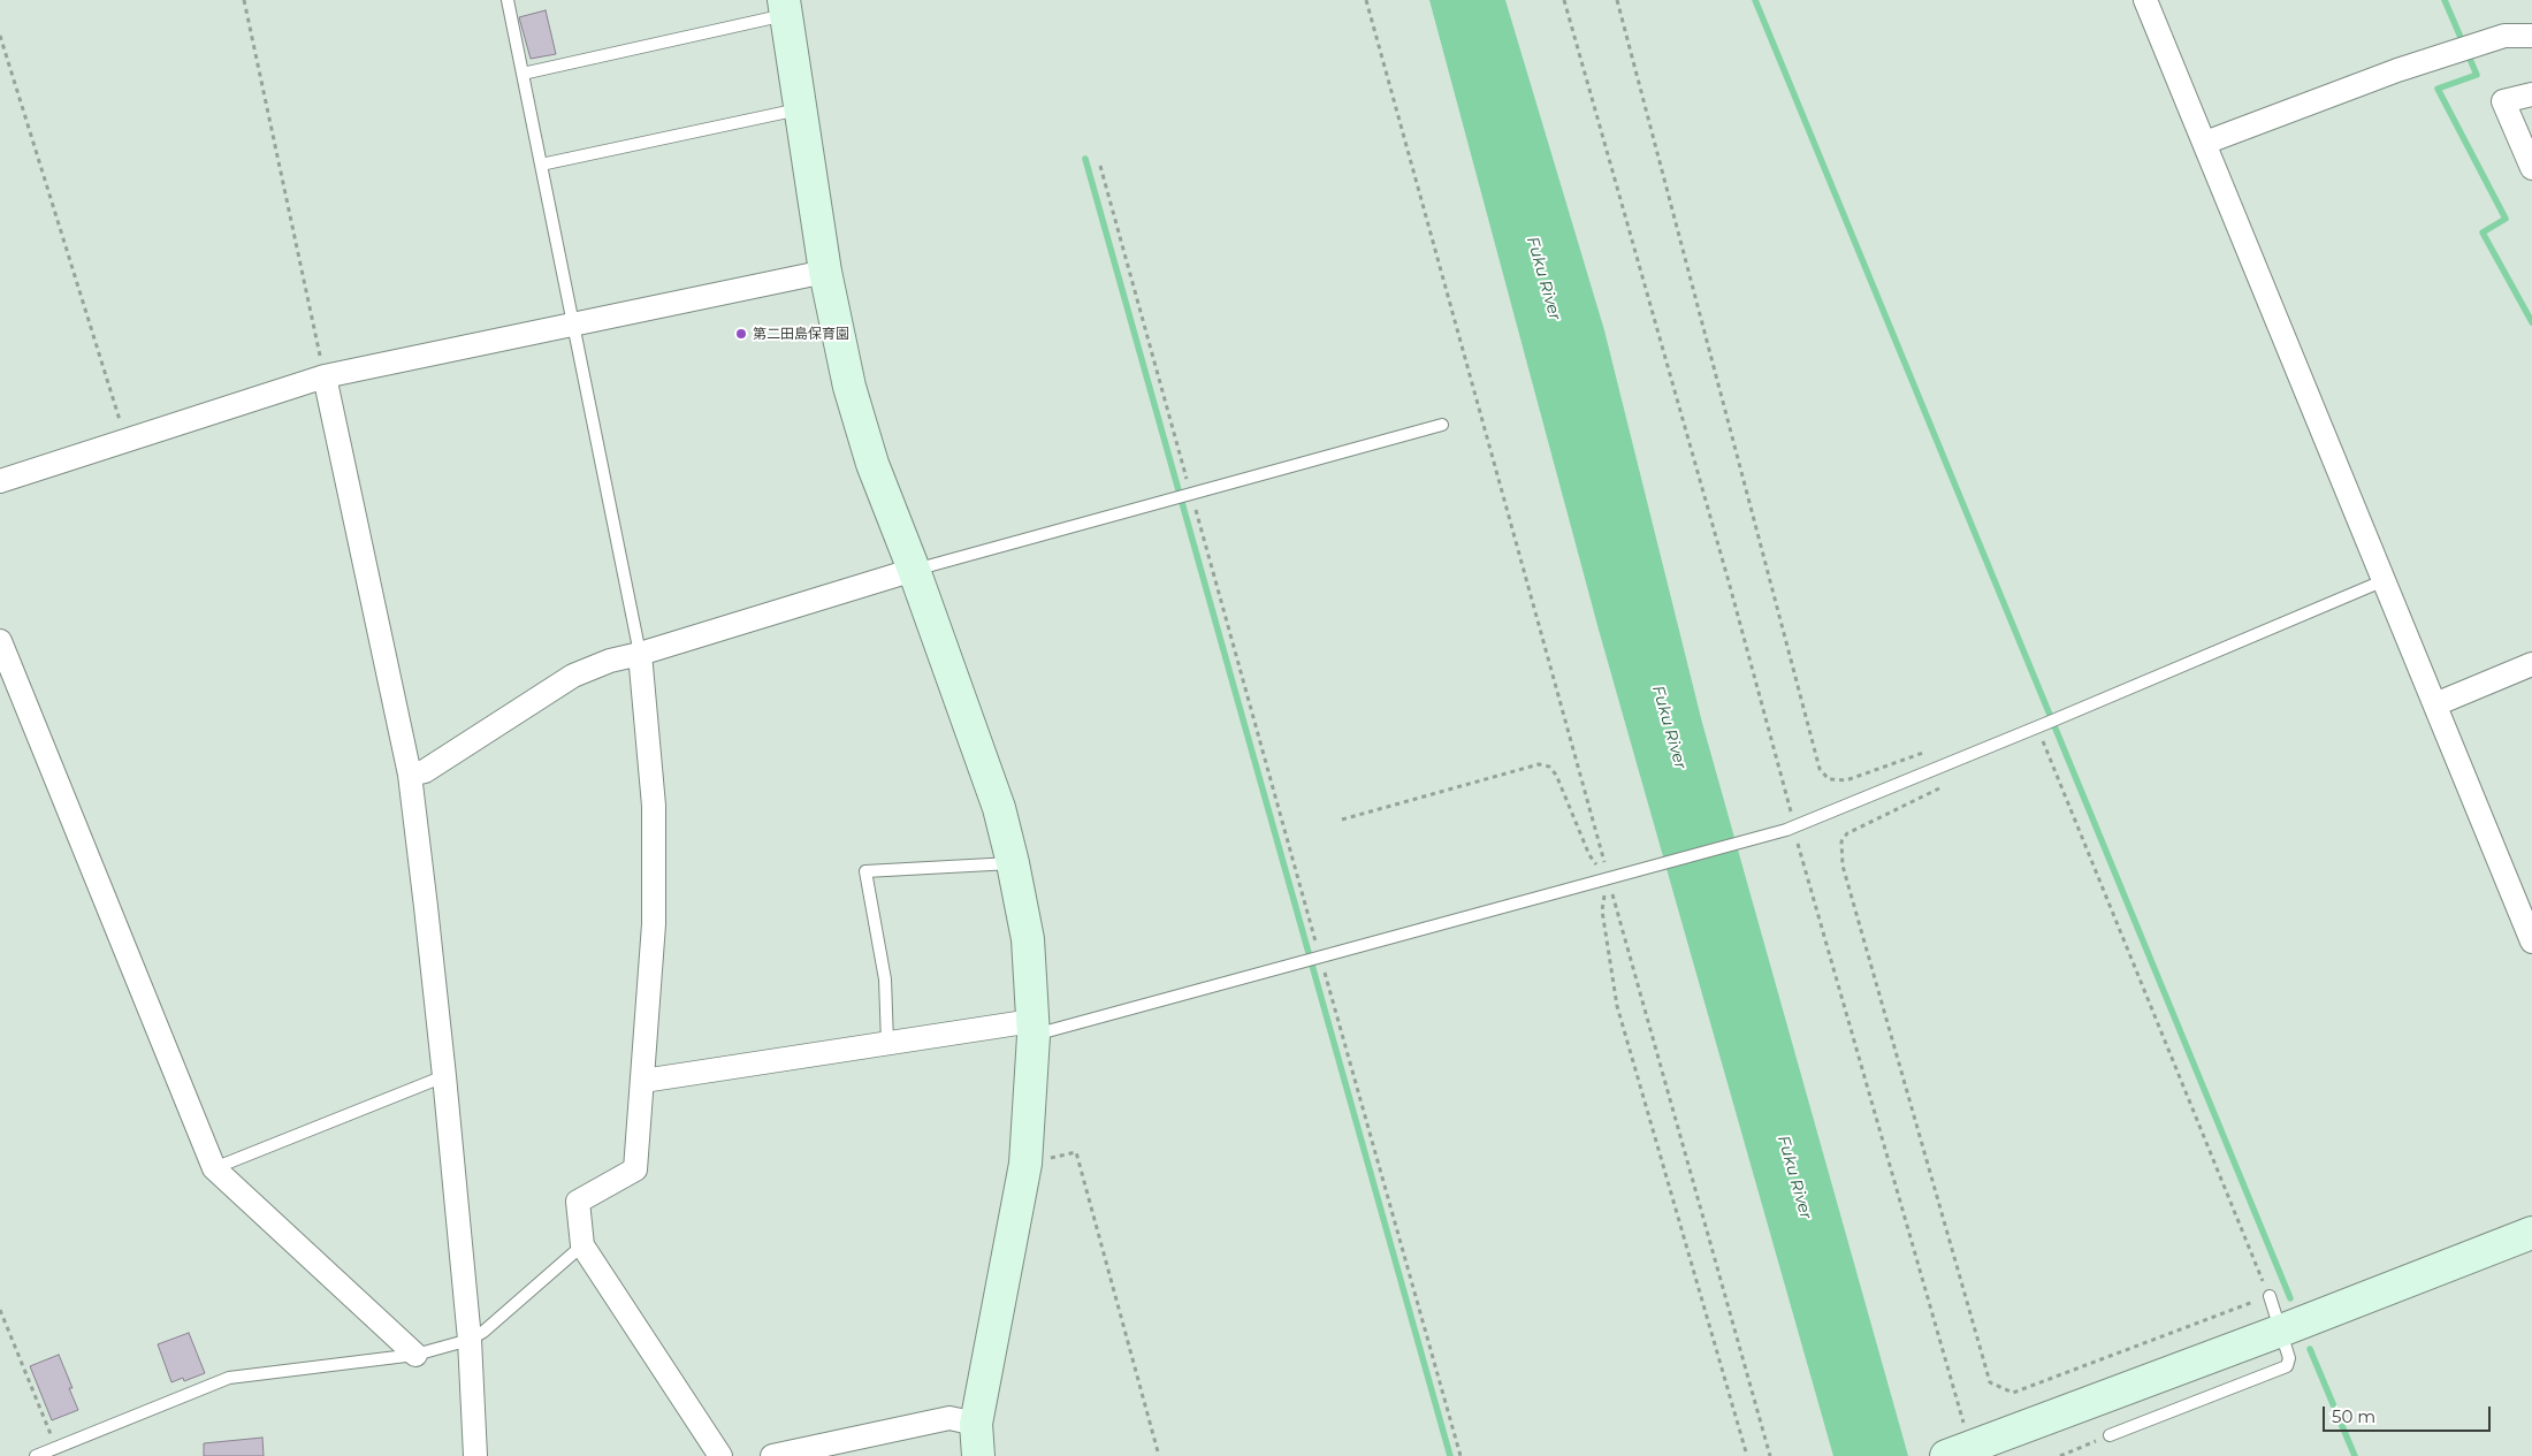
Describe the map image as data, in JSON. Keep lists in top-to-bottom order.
{
  "water": ["Fuku River"],
  "places": ["第二田島保育園"],
  "scale_bar": "50 m"
}
